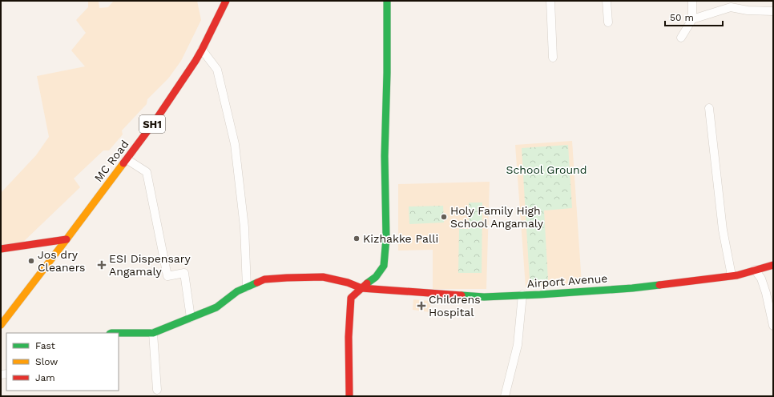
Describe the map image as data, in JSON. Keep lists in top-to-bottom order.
{
  "streets": {
    "main road": ["SH1", "MC Road", "Airport Avenue"]
  },
  "parks": ["School Ground"],
  "places": {
    "other": ["Holy Family High School Angamaly", "Kizhakke Palli", "Jos dry Cleaners"],
    "health": ["ESI Dispensary Angamaly", "Childrens Hospital"]
  },
  "legend": ["Fast", "Slow", "Jam"],
  "scale_bar": "50 m"
}
